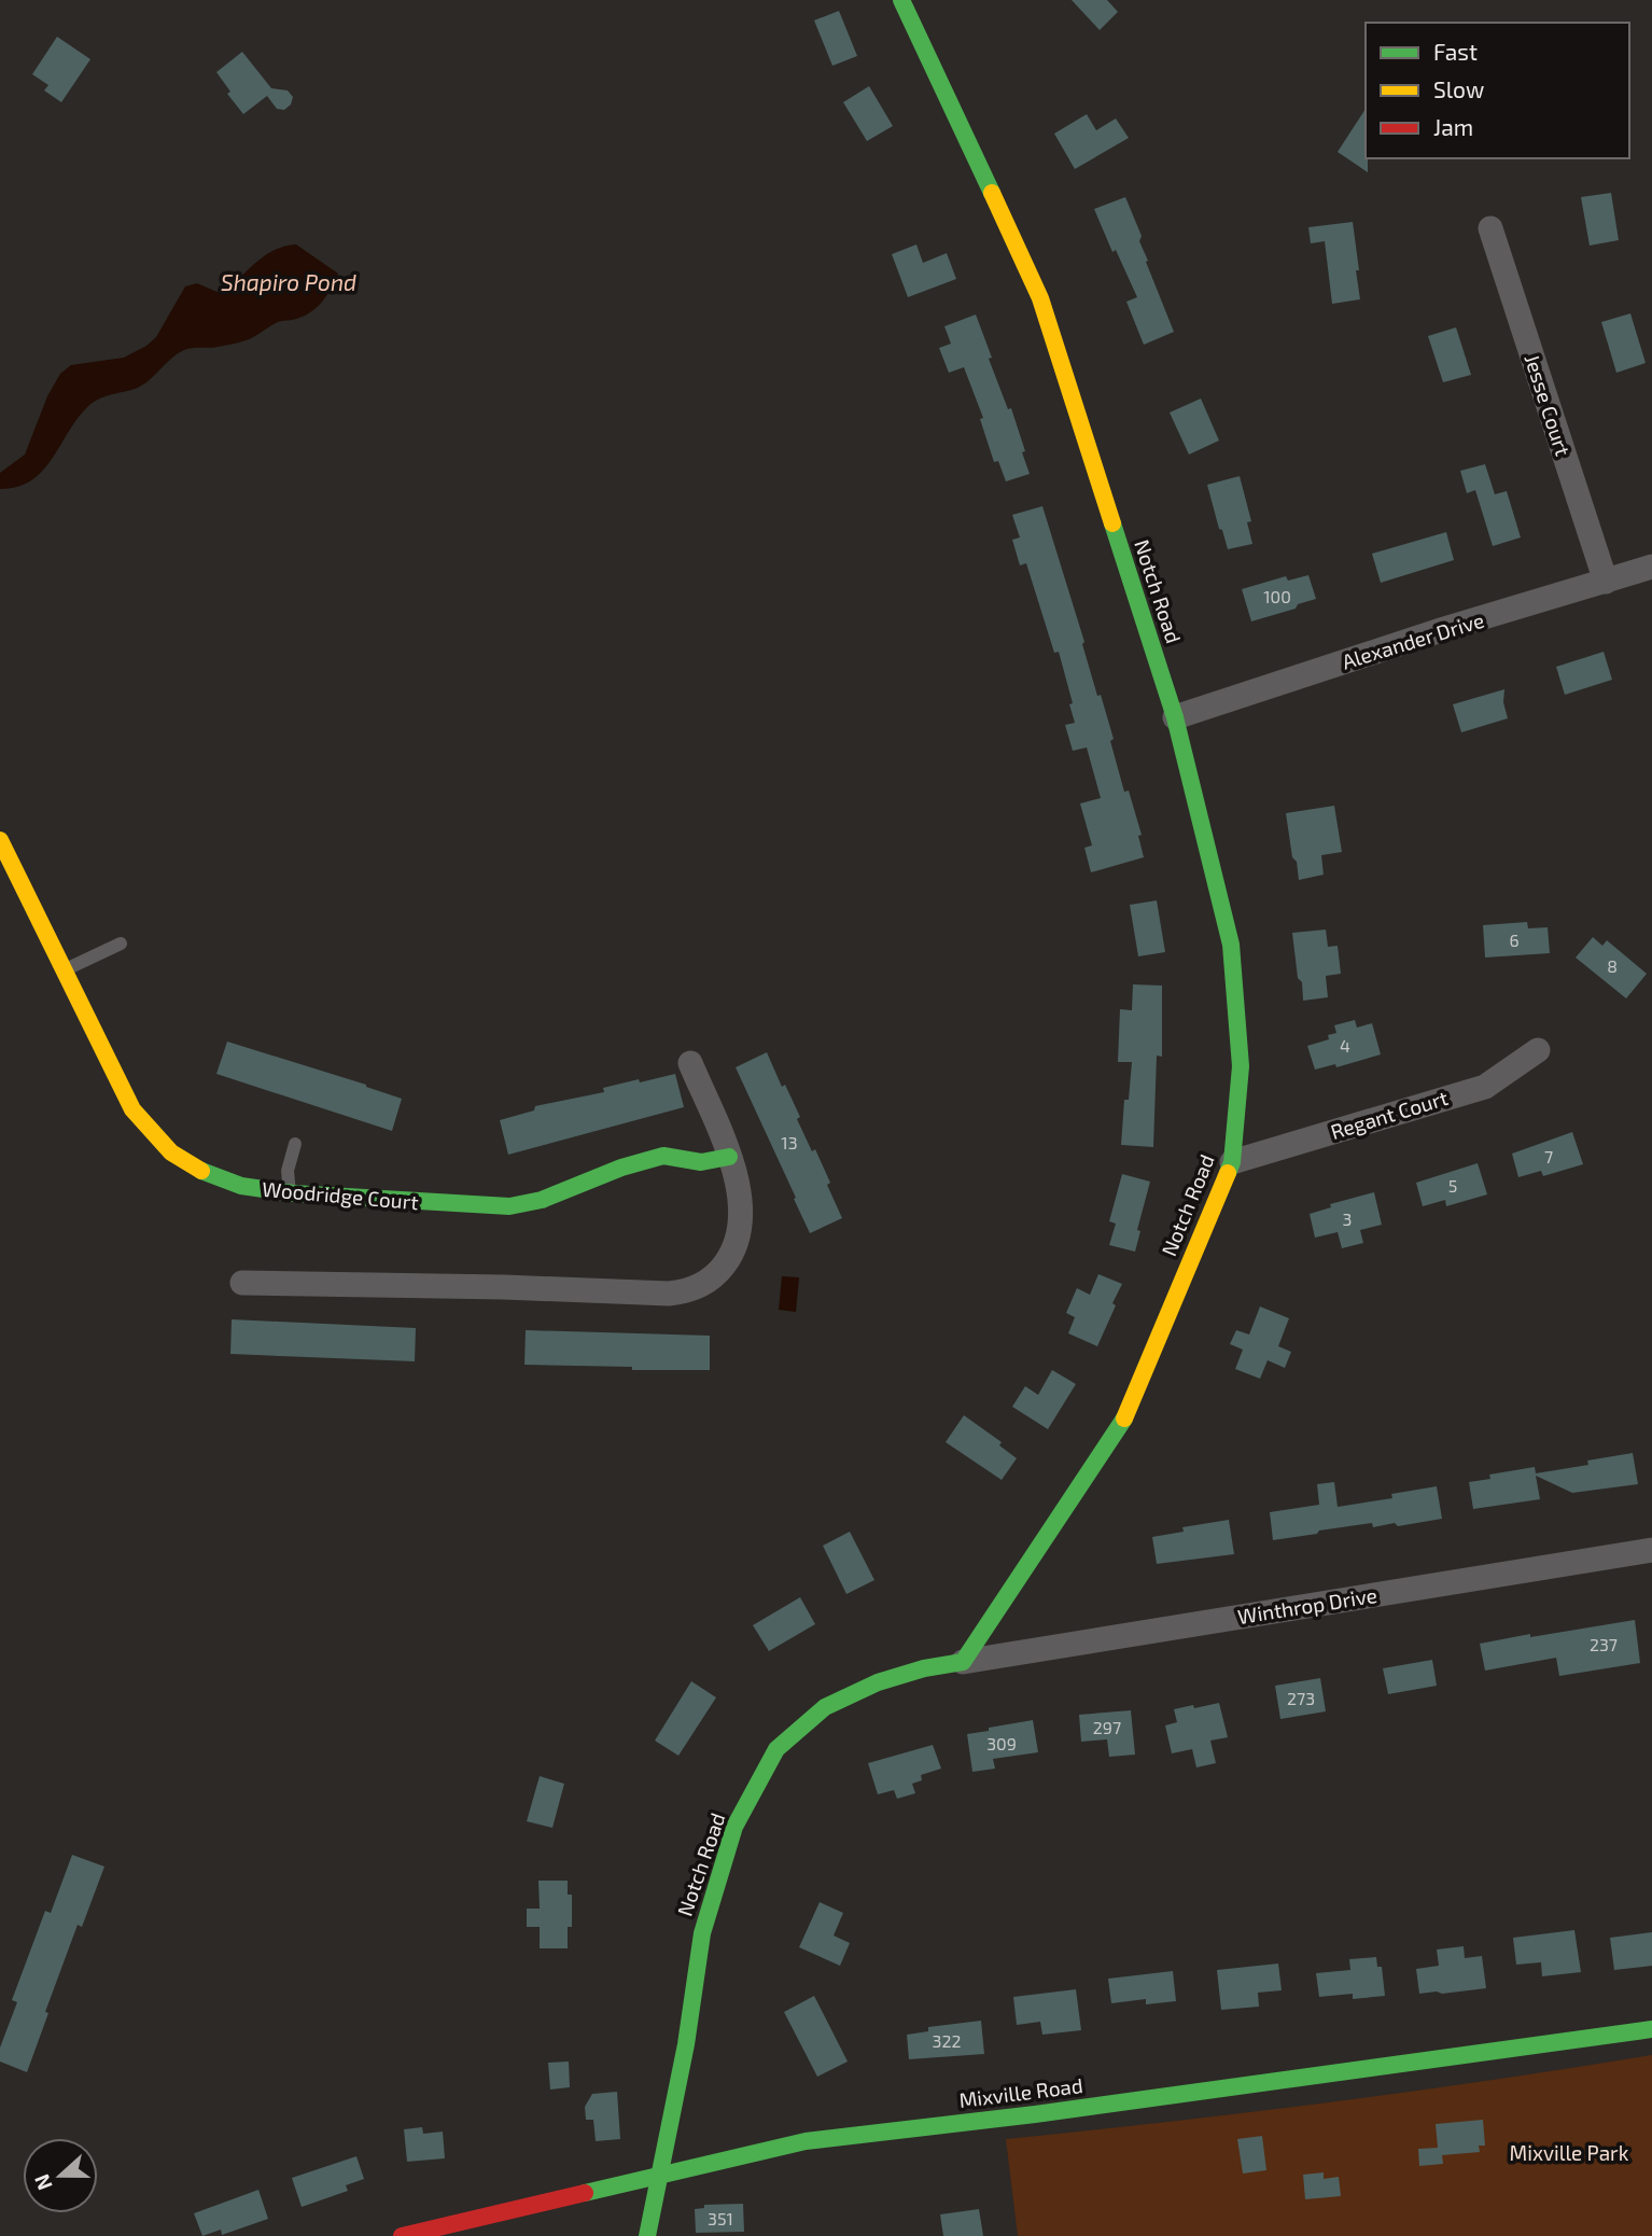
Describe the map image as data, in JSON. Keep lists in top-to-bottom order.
{
  "streets": {
    "street": [
      "Jesse Court",
      "Notch Road",
      "Alexander Drive",
      "Regant Court",
      "Woodridge Court",
      "Winthrop Drive",
      "Mixville Road"
    ]
  },
  "crossings": [
    ["Jesse Court", "Alexander Drive"],
    ["Notch Road", "Alexander Drive"],
    ["Notch Road", "Regant Court"],
    ["Notch Road", "Winthrop Drive"],
    ["Notch Road", "Mixville Road"]
  ],
  "water": ["Shapiro Pond"],
  "parks": ["Mixville Park"],
  "house_numbers": [
    "100",
    "6",
    "8",
    "4",
    "13",
    "7",
    "5",
    "3",
    "237",
    "273",
    "297",
    "309",
    "322",
    "351"
  ],
  "legend": ["Fast", "Slow", "Jam"],
  "north": "left"
}
